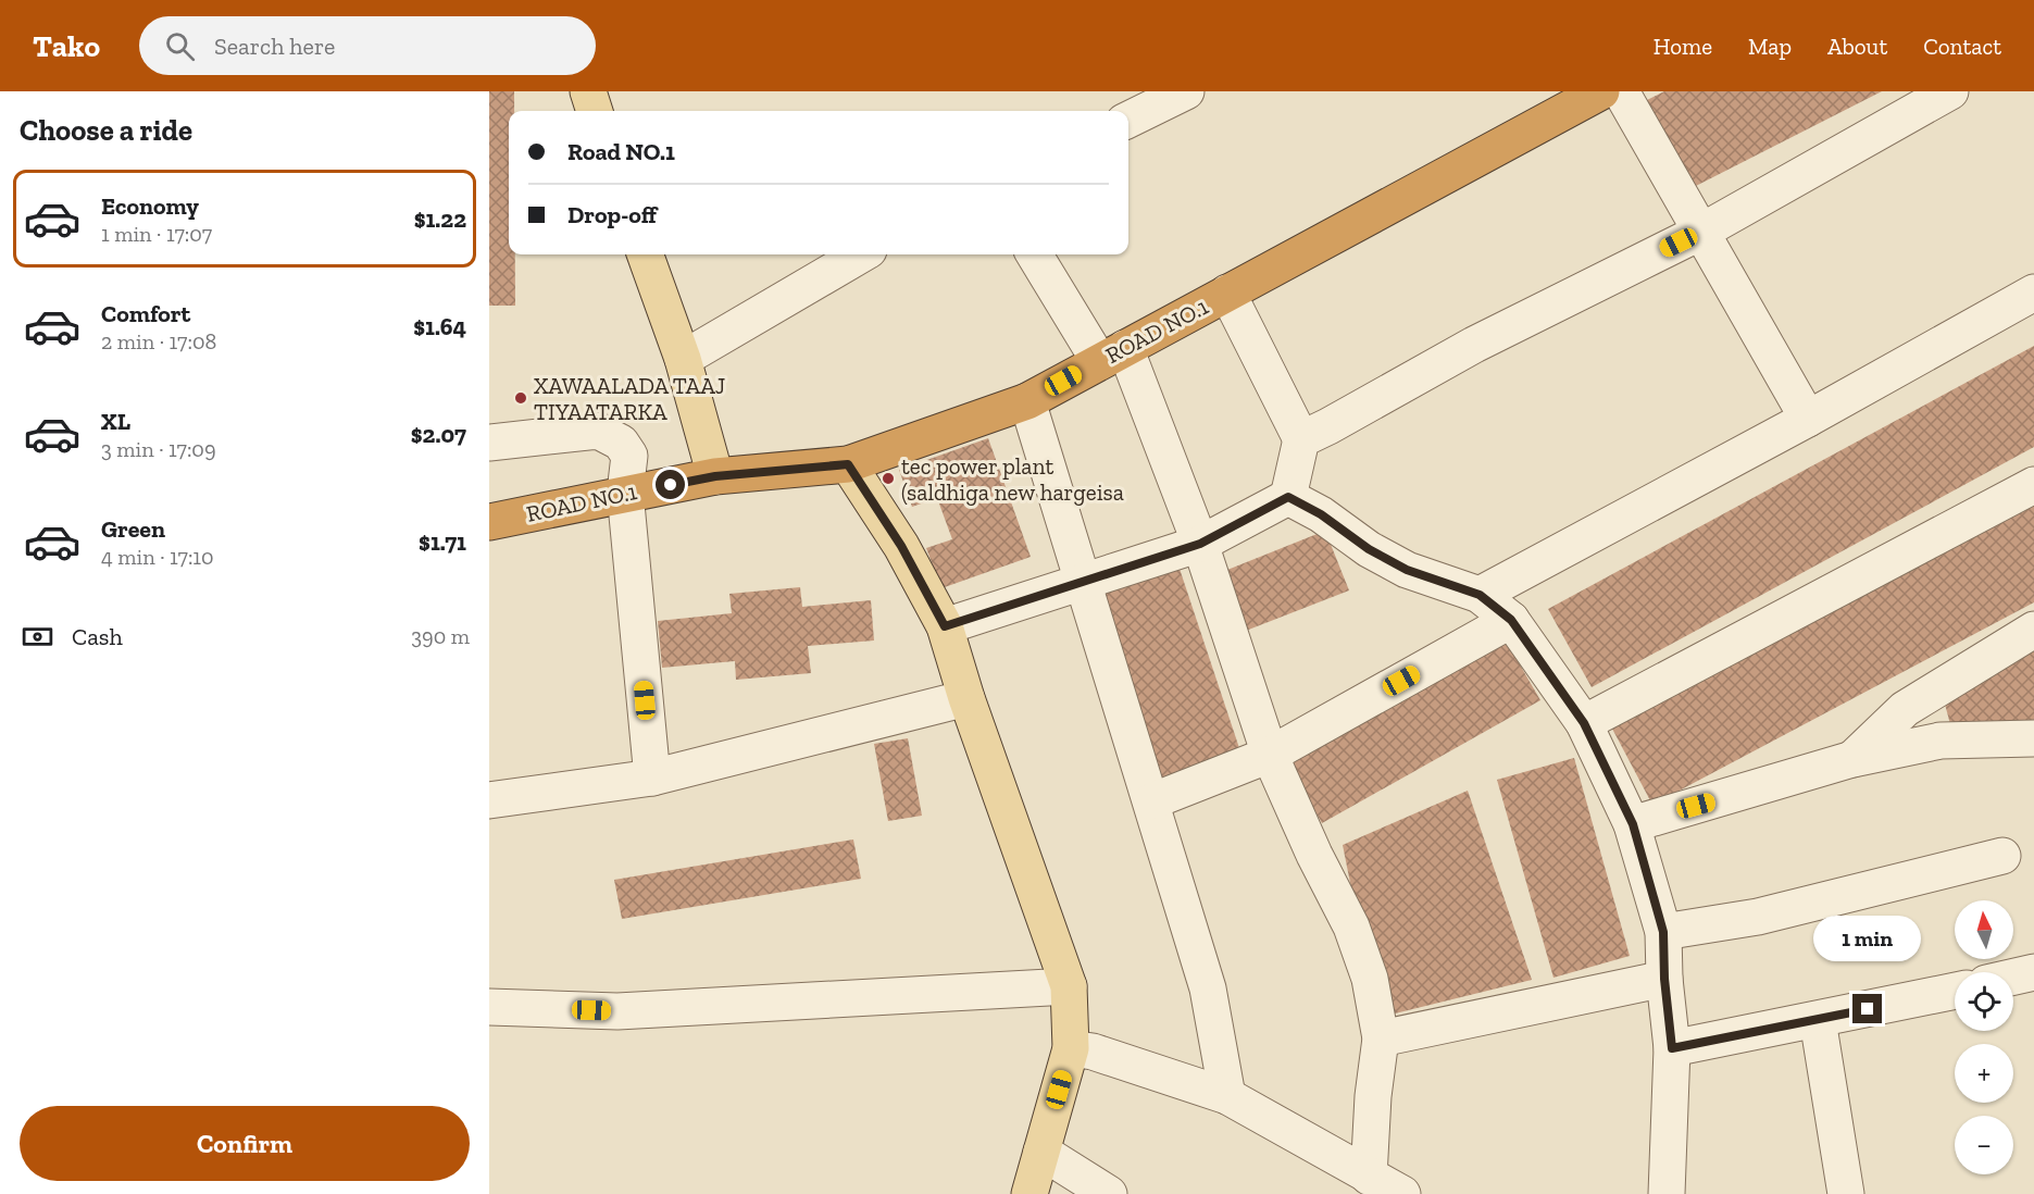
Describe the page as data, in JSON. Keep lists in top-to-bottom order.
{
  "streets": {
    "highway": ["ROAD NO.1"]
  },
  "places": ["XAWAALADA TAAJ TIYAATARKA", "tec power plant (saldhiga new hargeisa"],
  "north": "top",
  "page": {
    "header": "Tako",
    "search": "Search here",
    "nav": [
      "Home",
      "Map",
      "About",
      "Contact"
    ],
    "heading": "Choose a ride",
    "banner": ["Road NO.1", "Drop-off"],
    "list": [
      {
        "name": "Economy",
        "note": "1 min · 17:07",
        "value": "$1.22"
      },
      {
        "name": "Comfort",
        "note": "2 min · 17:08",
        "value": "$1.64"
      },
      {
        "name": "XL",
        "note": "3 min · 17:09",
        "value": "$2.07"
      },
      {
        "name": "Green",
        "note": "4 min · 17:10",
        "value": "$1.71"
      }
    ],
    "pay": ["Cash", "390 m"],
    "map_buttons": ["+", "−"],
    "bubble": "1 min",
    "buttons": "Confirm"
  }
}
